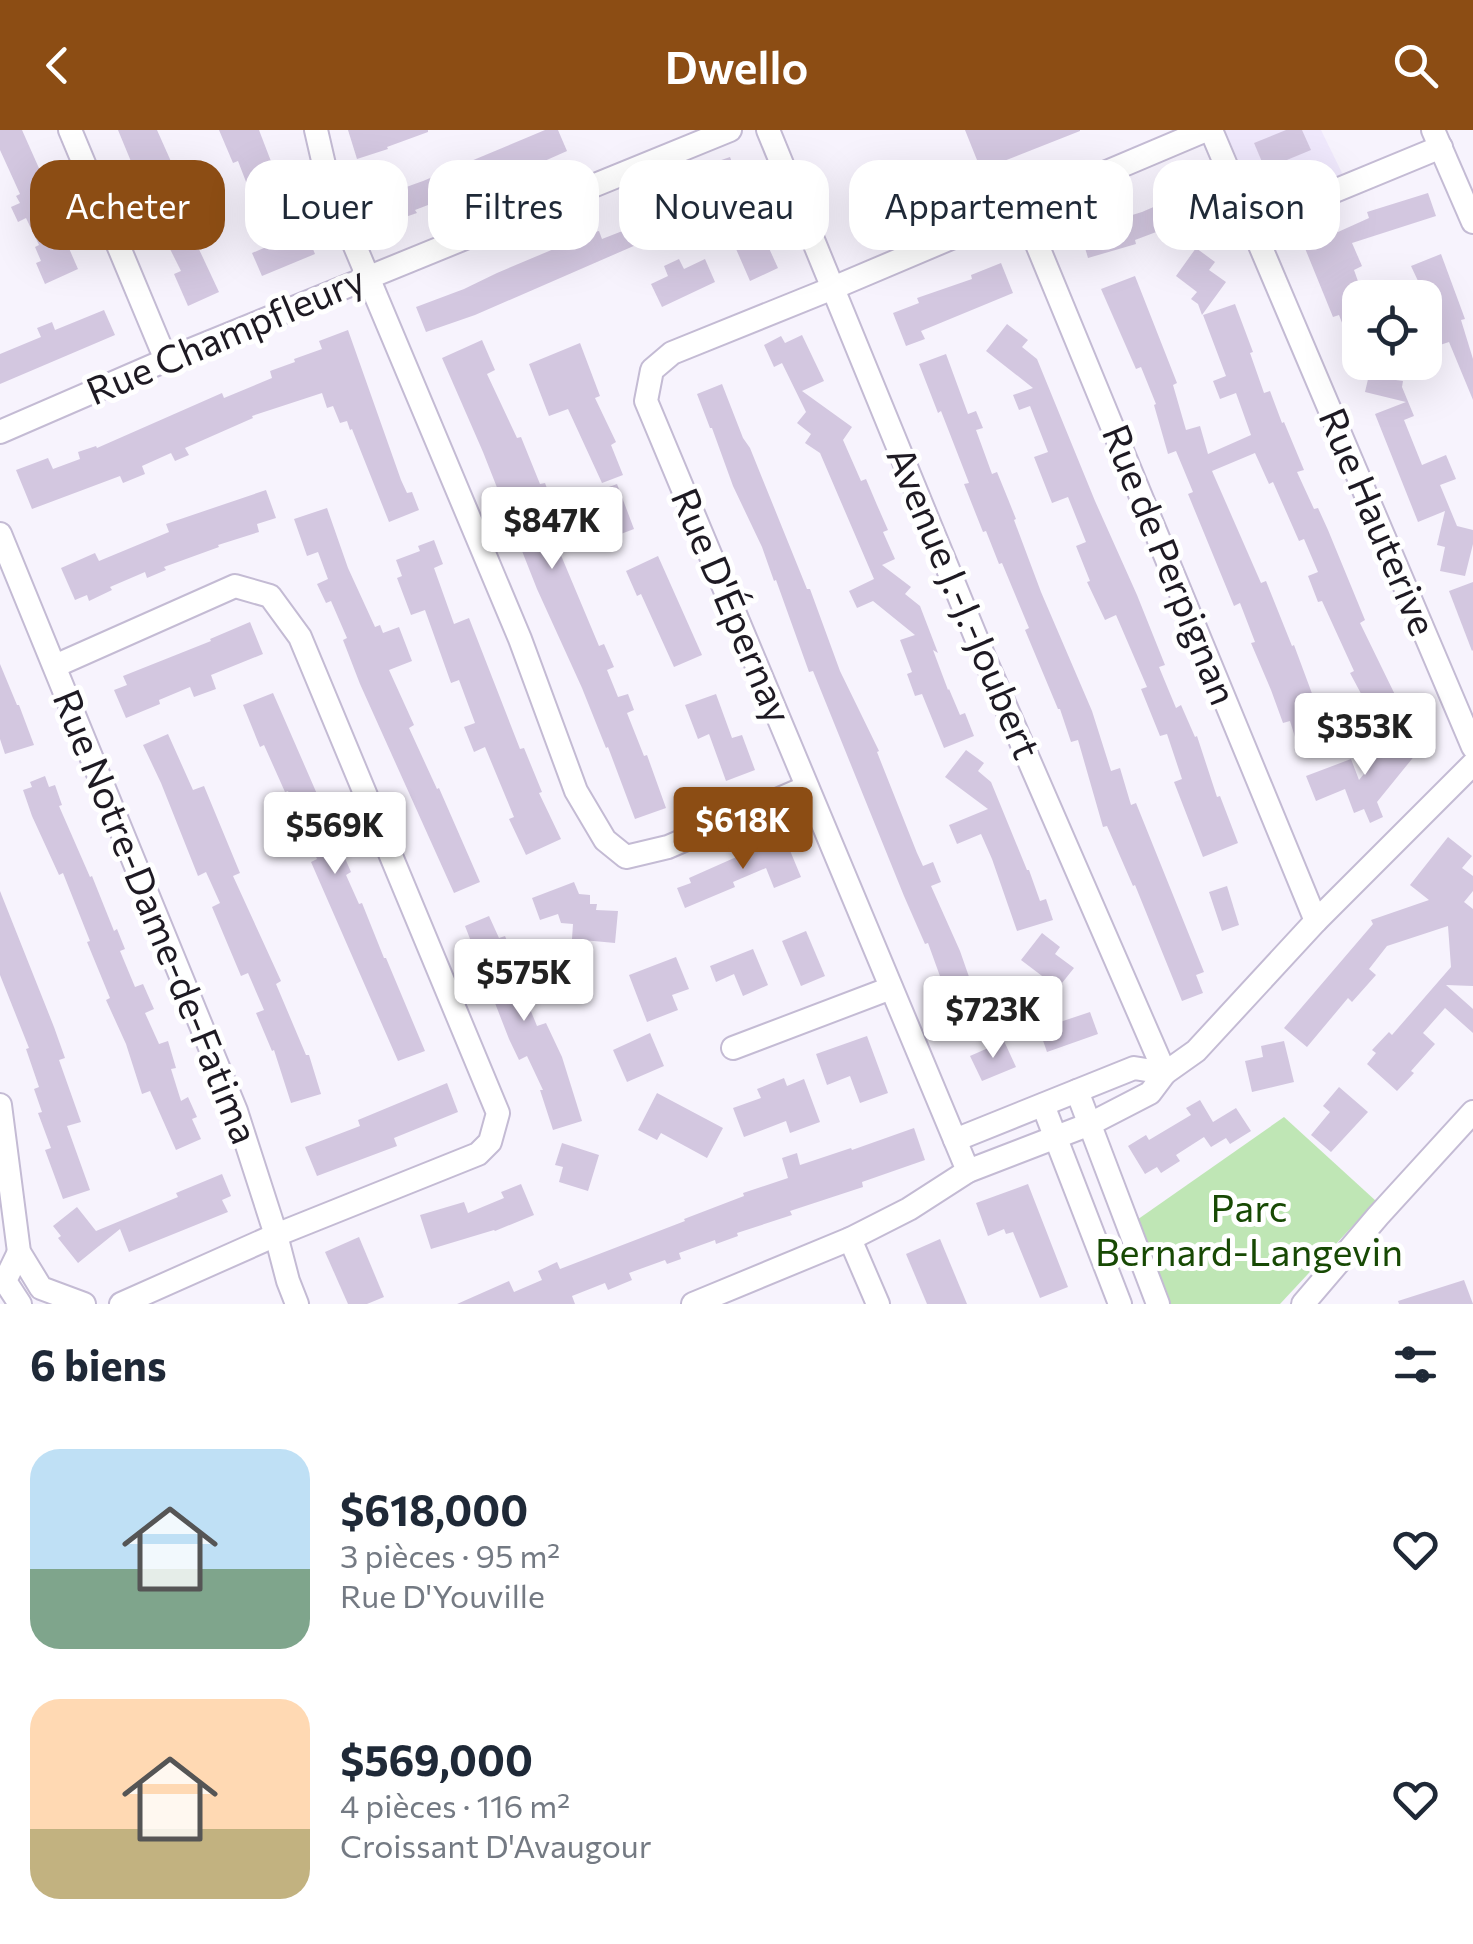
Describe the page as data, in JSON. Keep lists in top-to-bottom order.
{
  "streets": {
    "street": [
      "Rue Champfleury",
      "Rue Hauterive",
      "Rue de Perpignan",
      "Avenue J.-J.-Joubert",
      "Rue D'Épernay",
      "Rue Notre-Dame-de-Fatima"
    ]
  },
  "crossings": [
    ["Avenue J.-J.-Joubert", "Rue D'Épernay"]
  ],
  "parks": ["Parc Bernard-Langevin"],
  "page": {
    "header": "Dwello",
    "chip": [
      "Acheter",
      "Louer",
      "Filtres",
      "Nouveau",
      "Appartement",
      "Maison"
    ],
    "price": [
      "$847K",
      "$353K",
      "$618K",
      "$569K",
      "$575K",
      "$723K"
    ],
    "heading": "6 biens",
    "list": [
      {
        "name": "$618,000",
        "note": "3 pièces · 95 m² · Rue D'Youville"
      },
      {
        "name": "$569,000",
        "note": "4 pièces · 116 m² · Croissant D'Avaugour"
      }
    ]
  }
}
